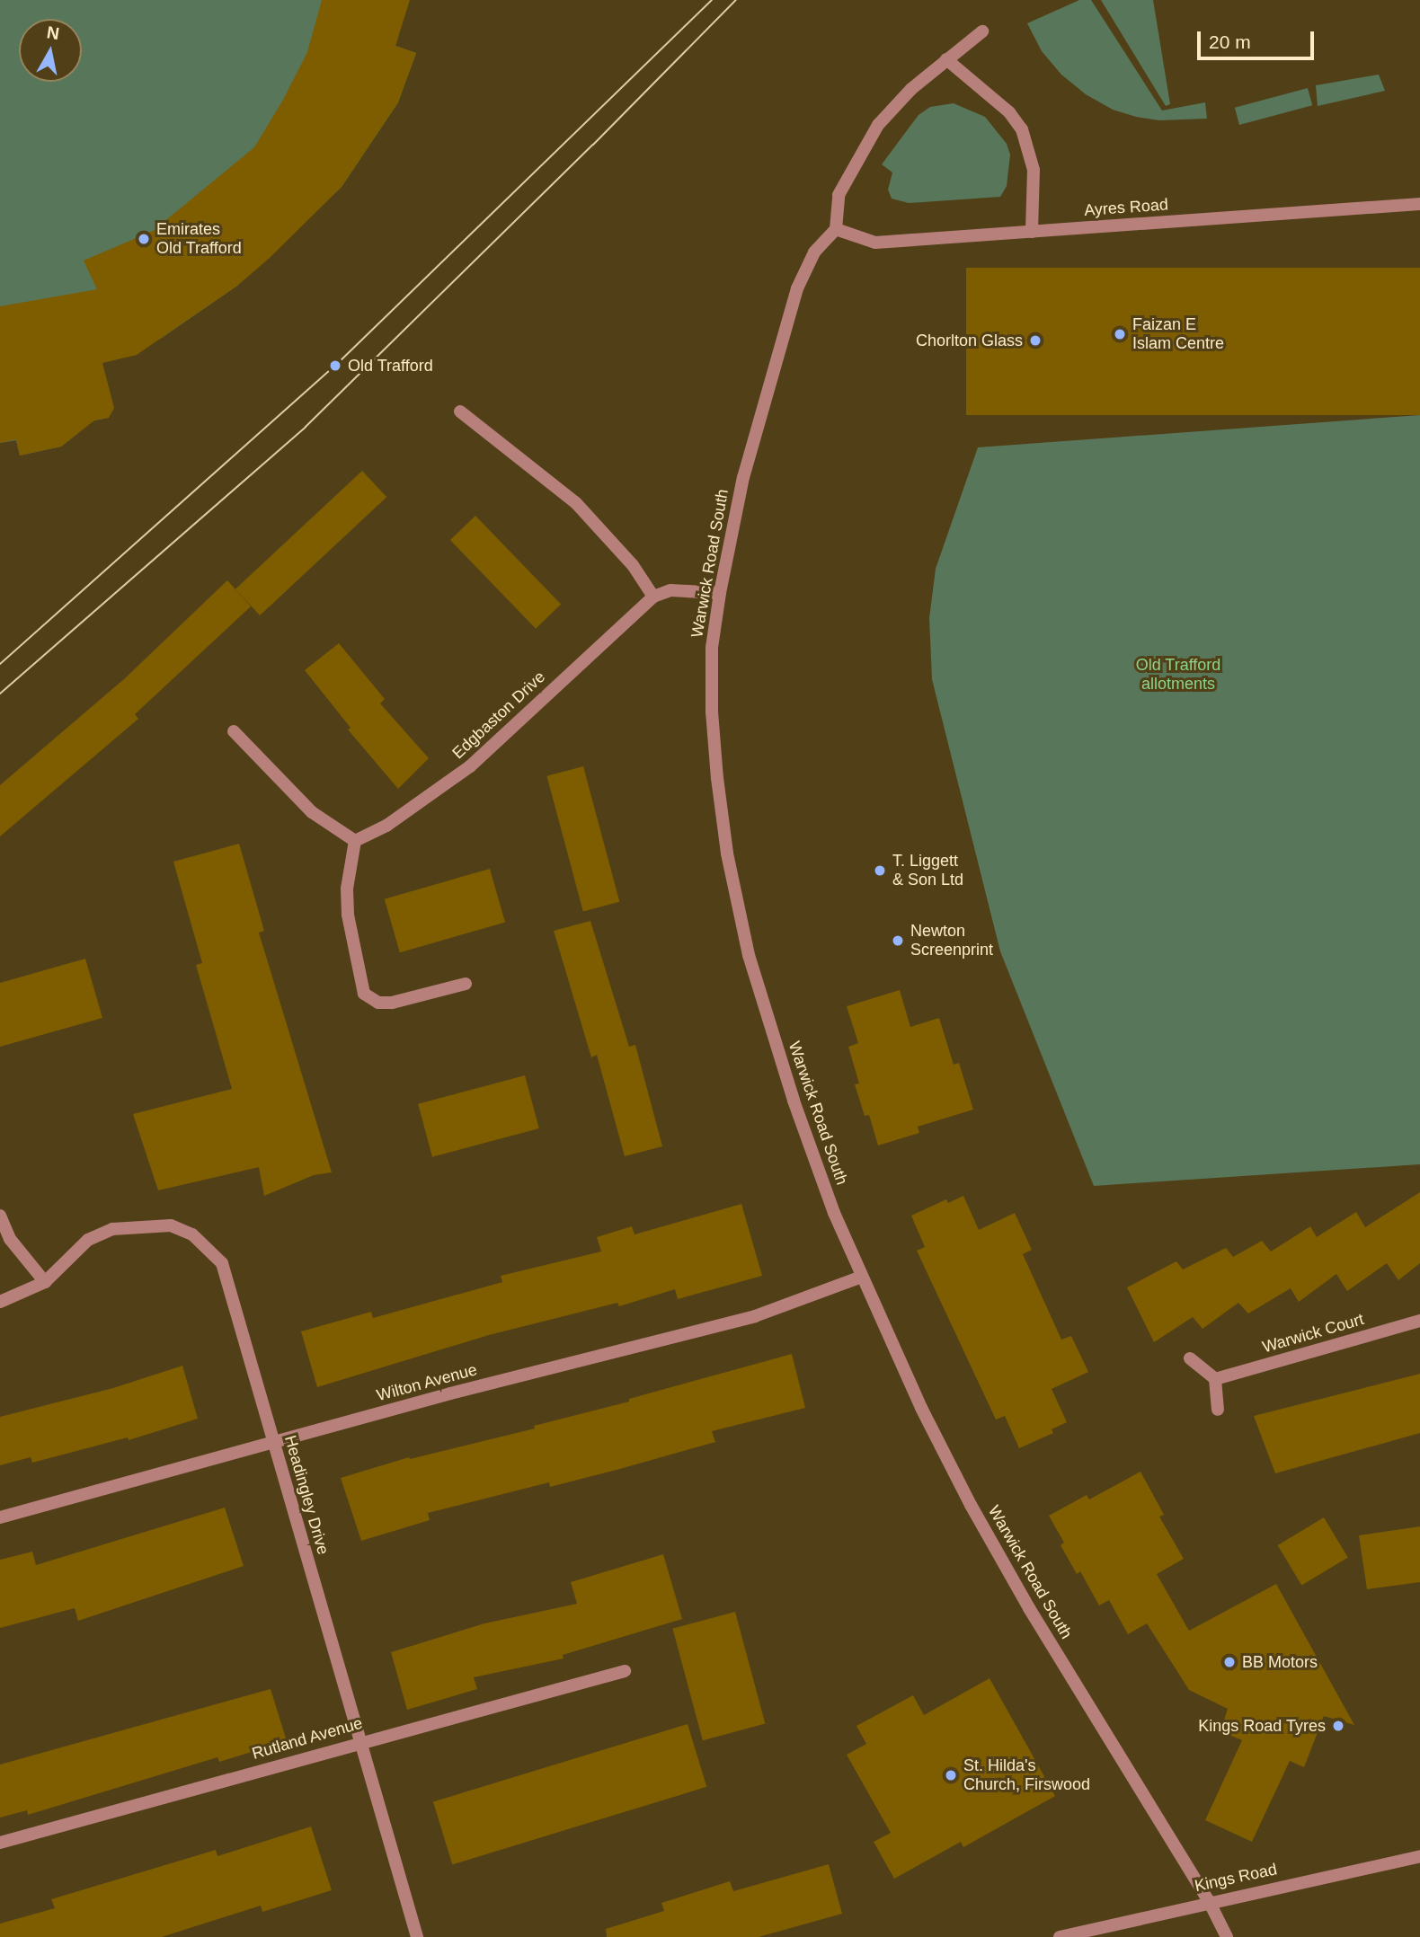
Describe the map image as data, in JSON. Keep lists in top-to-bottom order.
{
  "streets": {
    "street": [
      "Ayres Road",
      "Warwick Road South",
      "Edgbaston Drive",
      "Warwick Court",
      "Wilton Avenue",
      "Headingley Drive",
      "Rutland Avenue",
      "Kings Road"
    ]
  },
  "crossings": [
    ["Ayres Road", "Warwick Road South"],
    ["Warwick Road South", "Wilton Avenue"],
    ["Warwick Road South", "Kings Road"],
    ["Wilton Avenue", "Headingley Drive"],
    ["Headingley Drive", "Rutland Avenue"]
  ],
  "parks": ["Old Trafford allotments"],
  "places": [
    "Emirates Old Trafford",
    "Faizan E Islam Centre",
    "Chorlton Glass",
    "Old Trafford",
    "T. Liggett & Son Ltd",
    "Newton Screenprint",
    "BB Motors",
    "Kings Road Tyres",
    "St. Hilda's Church, Firswood"
  ],
  "scale_bar": "20 m",
  "north": "top"
}
